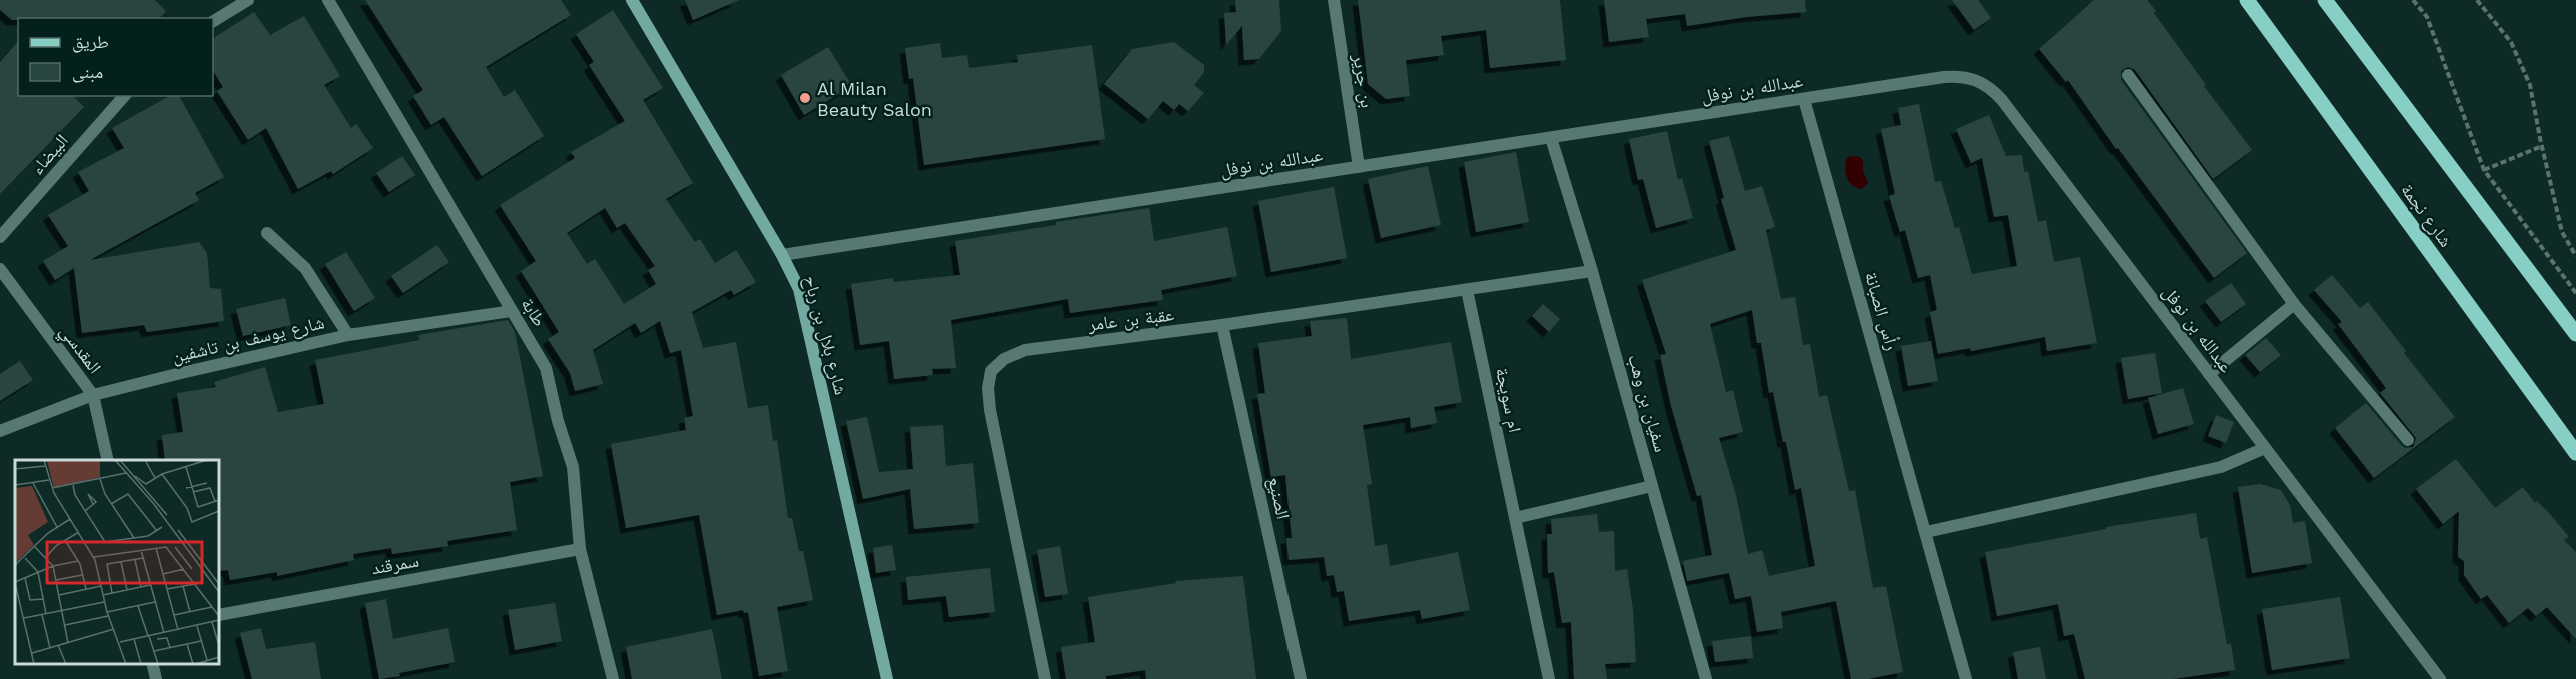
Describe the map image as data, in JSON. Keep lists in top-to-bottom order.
{
  "streets": {
    "main road": ["شارع نجمة"],
    "street": [
      "بن جرير",
      "عبدالله بن نوفل",
      "البيضاء",
      "رأس الصبانة",
      "طابة",
      "عقبة بن عامر",
      "شارع بلال بن رباح",
      "شارع يوسف بن تاشفين",
      "المقدسي",
      "ام سويجة",
      "سفيان بن وهب",
      "الصنيع",
      "سمرقند"
    ]
  },
  "crossings": [
    ["بن جرير", "عبدالله بن نوفل"],
    ["عبدالله بن نوفل", "رأس الصبانة"],
    ["عبدالله بن نوفل", "شارع بلال بن رباح"],
    ["عبدالله بن نوفل", "سفيان بن وهب"],
    ["طابة", "شارع يوسف بن تاشفين"],
    ["طابة", "سمرقند"],
    ["عقبة بن عامر", "ام سويجة"],
    ["عقبة بن عامر", "سفيان بن وهب"],
    ["عقبة بن عامر", "الصنيع"],
    ["شارع يوسف بن تاشفين", "المقدسي"]
  ],
  "places": ["Al Milan Beauty Salon"],
  "legend": ["طريق", "مبنى"]
}
